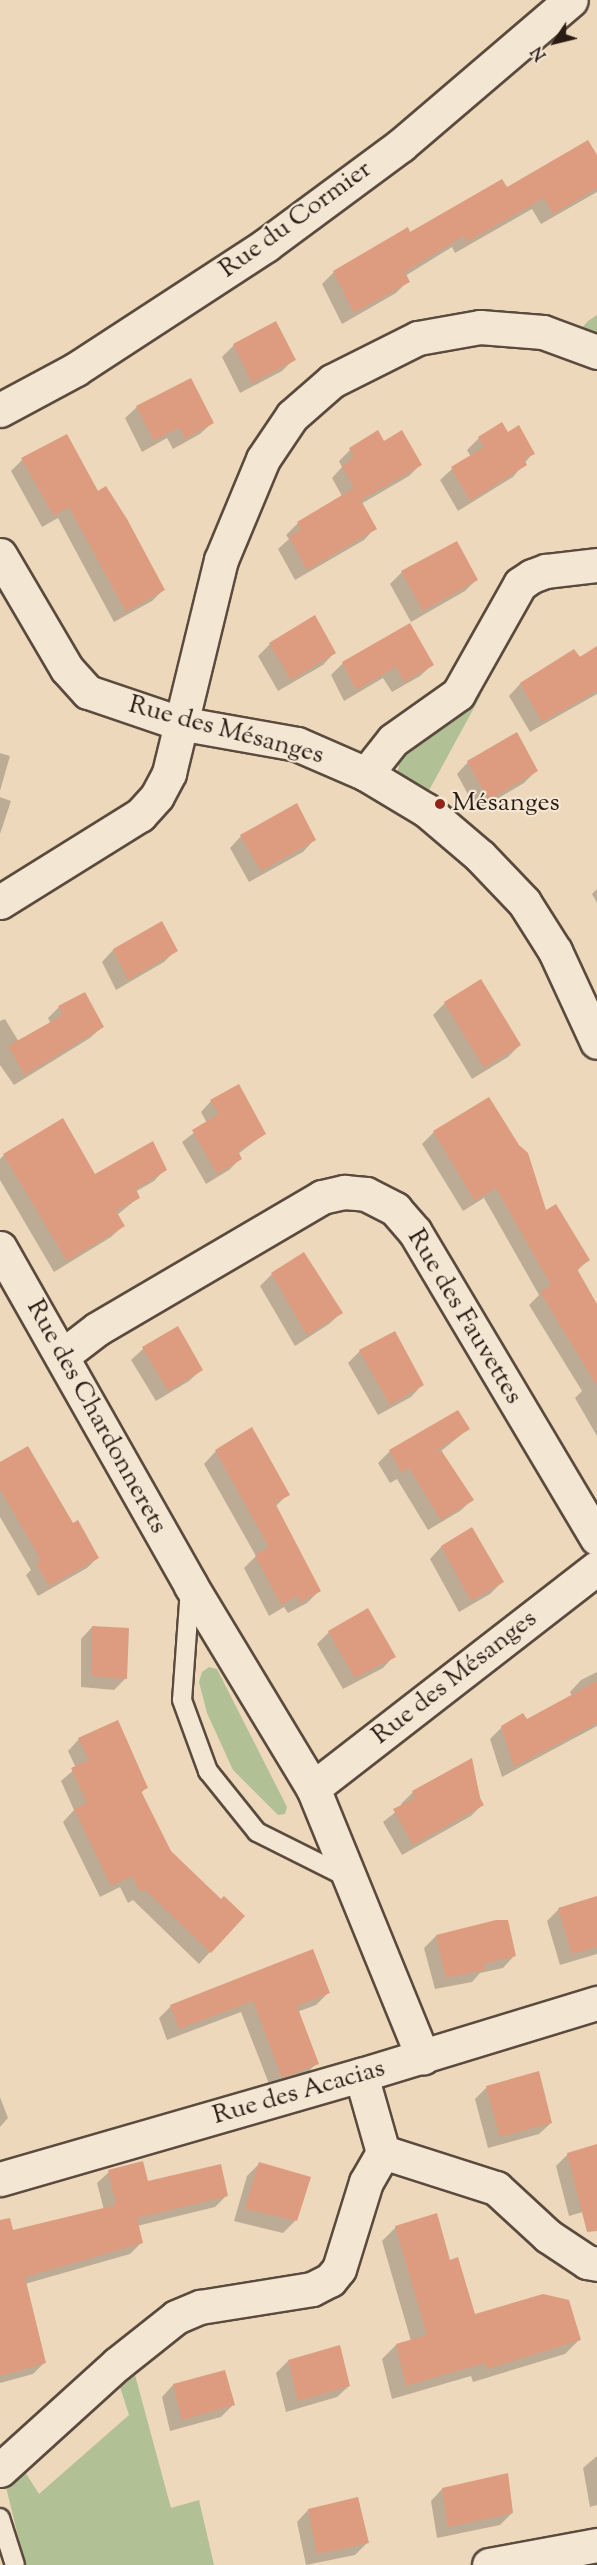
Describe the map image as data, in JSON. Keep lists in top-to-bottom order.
{
  "streets": {
    "street": [
      "Rue du Cormier",
      "Rue des Mésanges",
      "Rue des Fauvettes",
      "Rue des Chardonnerets",
      "Rue des Acacias"
    ]
  },
  "crossings": [
    ["Rue des Mésanges", "Rue des Chardonnerets"],
    ["Rue des Fauvettes", "Rue des Chardonnerets"],
    ["Rue des Chardonnerets", "Rue des Acacias"]
  ],
  "places": ["Mésanges"],
  "north": "bottom left"
}
